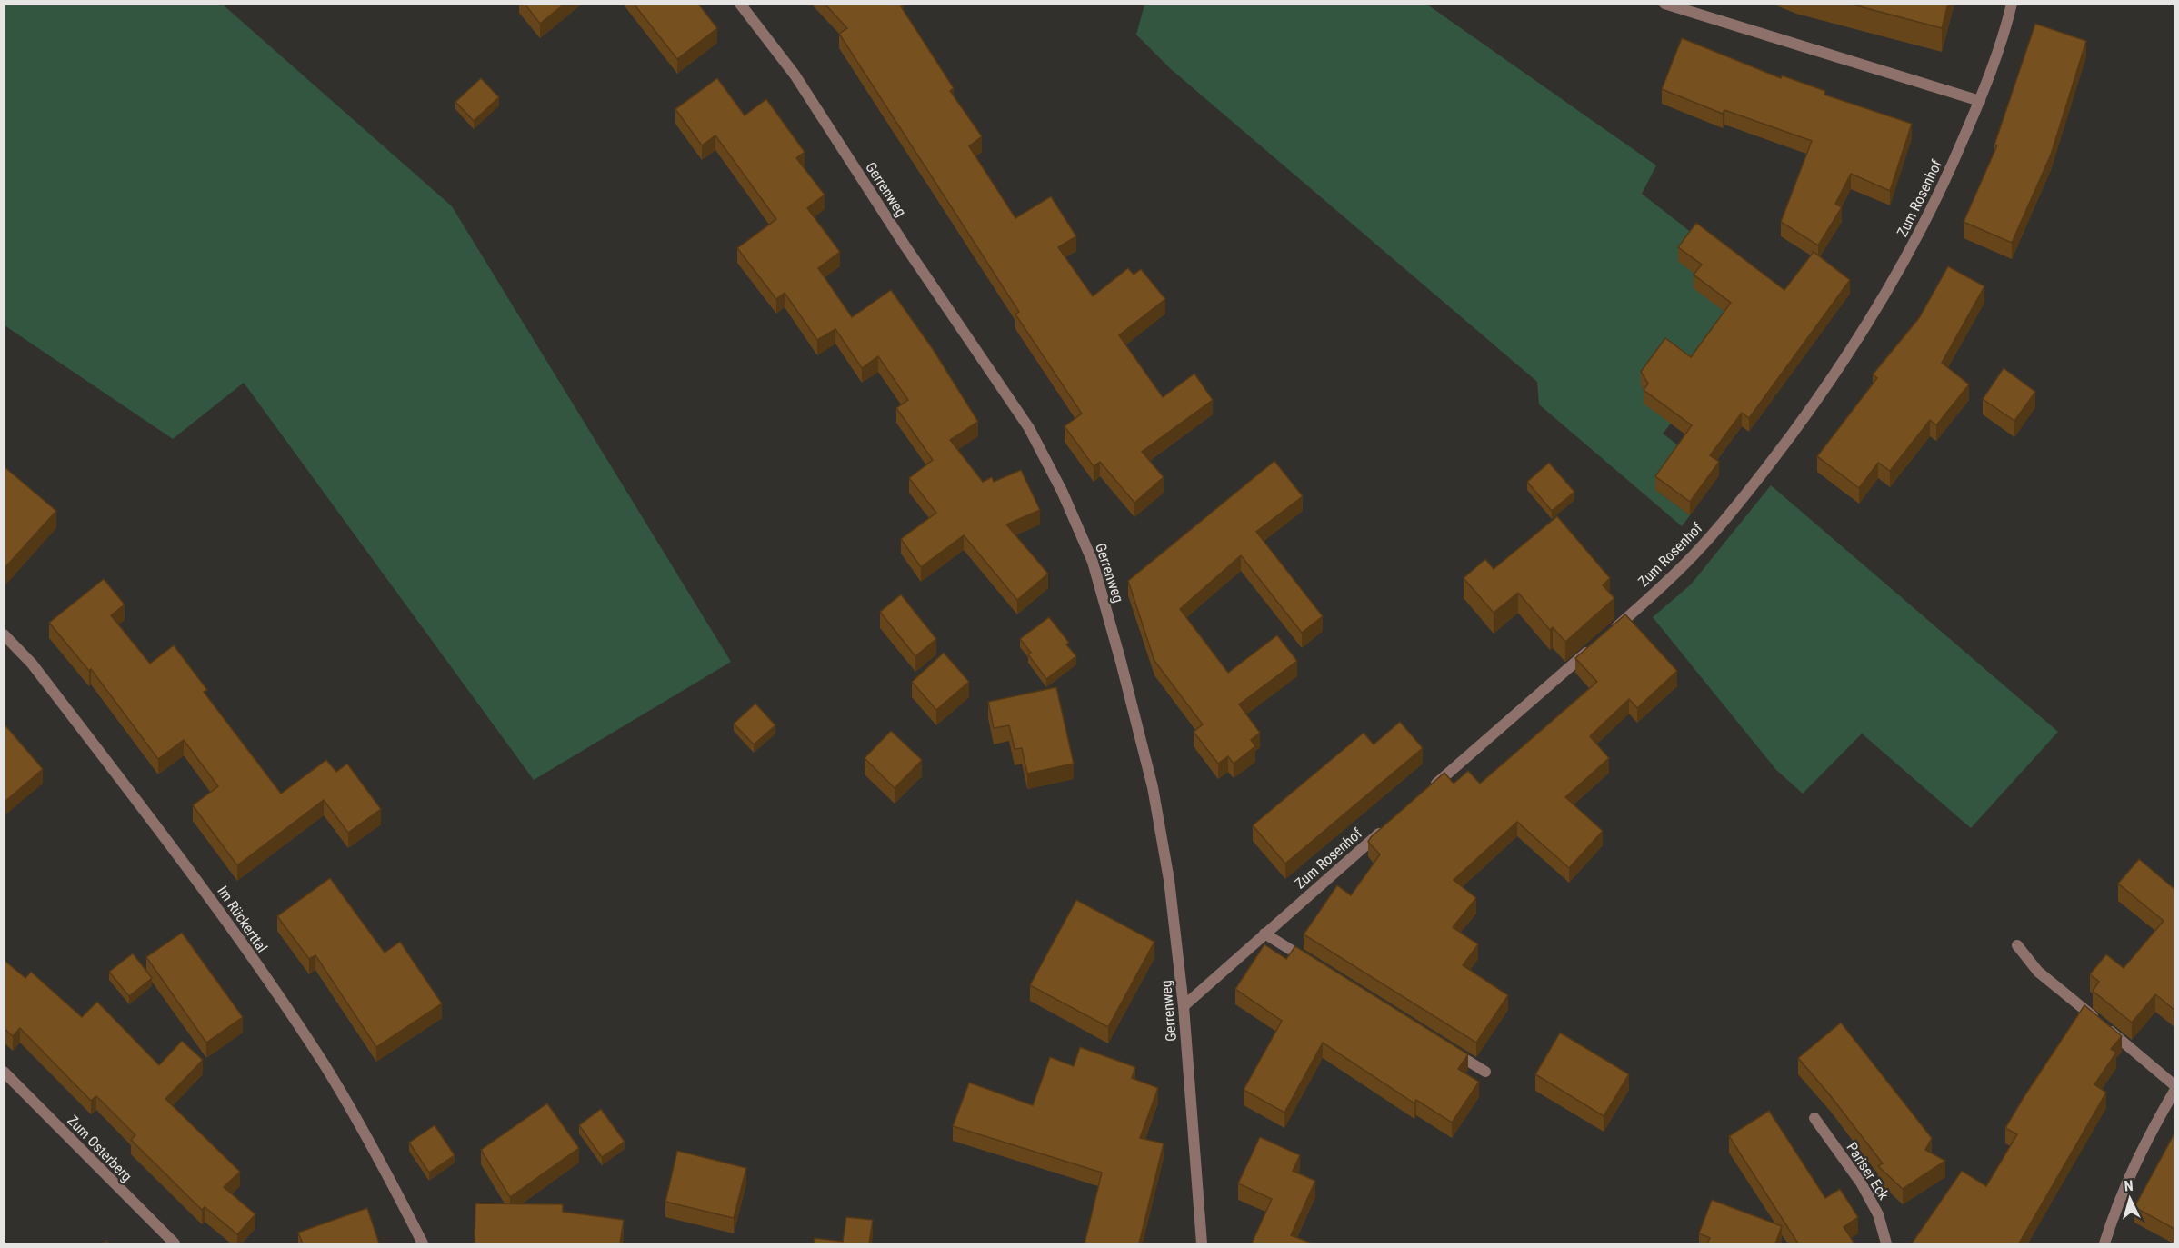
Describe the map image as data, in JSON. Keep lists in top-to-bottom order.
{
  "streets": {
    "street": [
      "Gerrenweg",
      "Zum Rosenhof",
      "Im Rückerttal",
      "Zum Osterberg",
      "Pariser Eck"
    ]
  },
  "crossings": [
    ["Gerrenweg", "Zum Rosenhof"]
  ],
  "north": "top"
}
